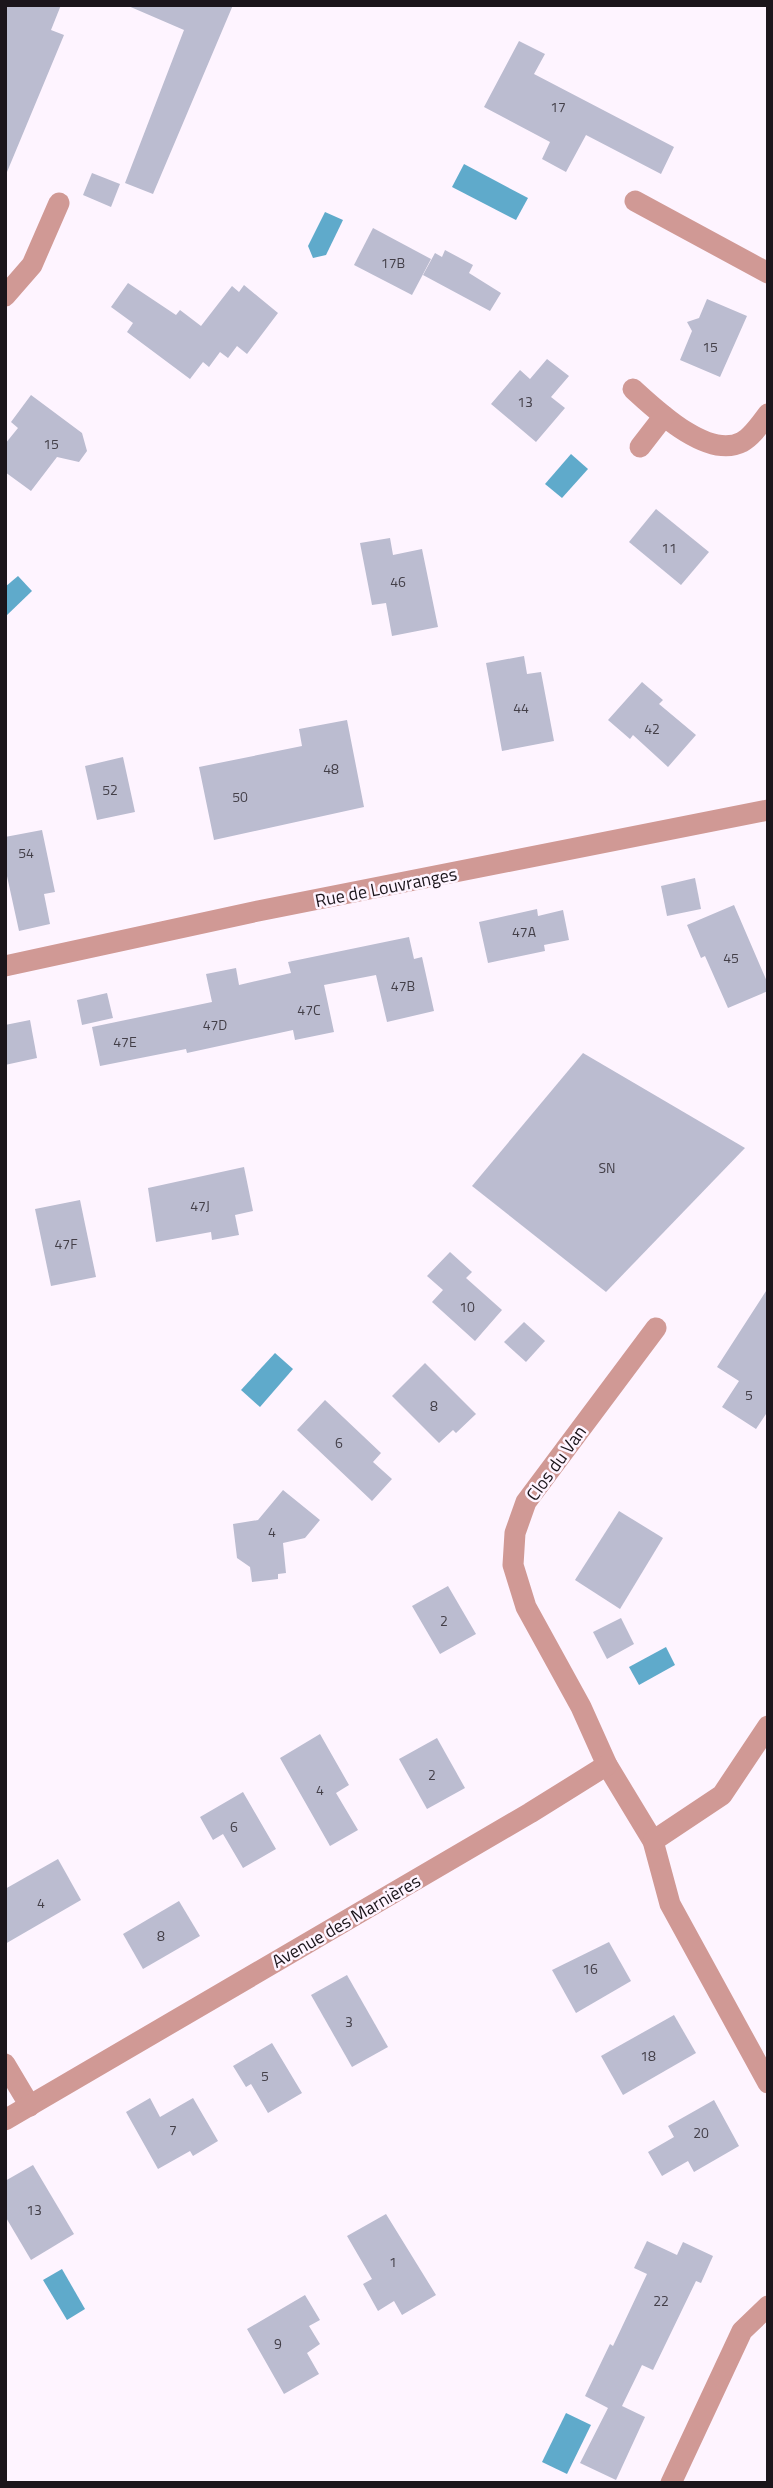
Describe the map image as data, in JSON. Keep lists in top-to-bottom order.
{
  "streets": {
    "street": ["Rue de Louvranges", "Clos du Van", "Avenue des Marnières"]
  },
  "crossings": [
    ["Clos du Van", "Avenue des Marnières"]
  ],
  "house_numbers": [
    "17",
    "17B",
    "15",
    "13",
    "15",
    "11",
    "46",
    "44",
    "42",
    "48",
    "52",
    "50",
    "54",
    "47A",
    "45",
    "47B",
    "47C",
    "47D",
    "47E",
    "SN",
    "47J",
    "47F",
    "10",
    "5",
    "8",
    "6",
    "4",
    "2",
    "2",
    "4",
    "6",
    "4",
    "8",
    "16",
    "3",
    "18",
    "5",
    "7",
    "20",
    "13",
    "1",
    "22",
    "9"
  ]
}
